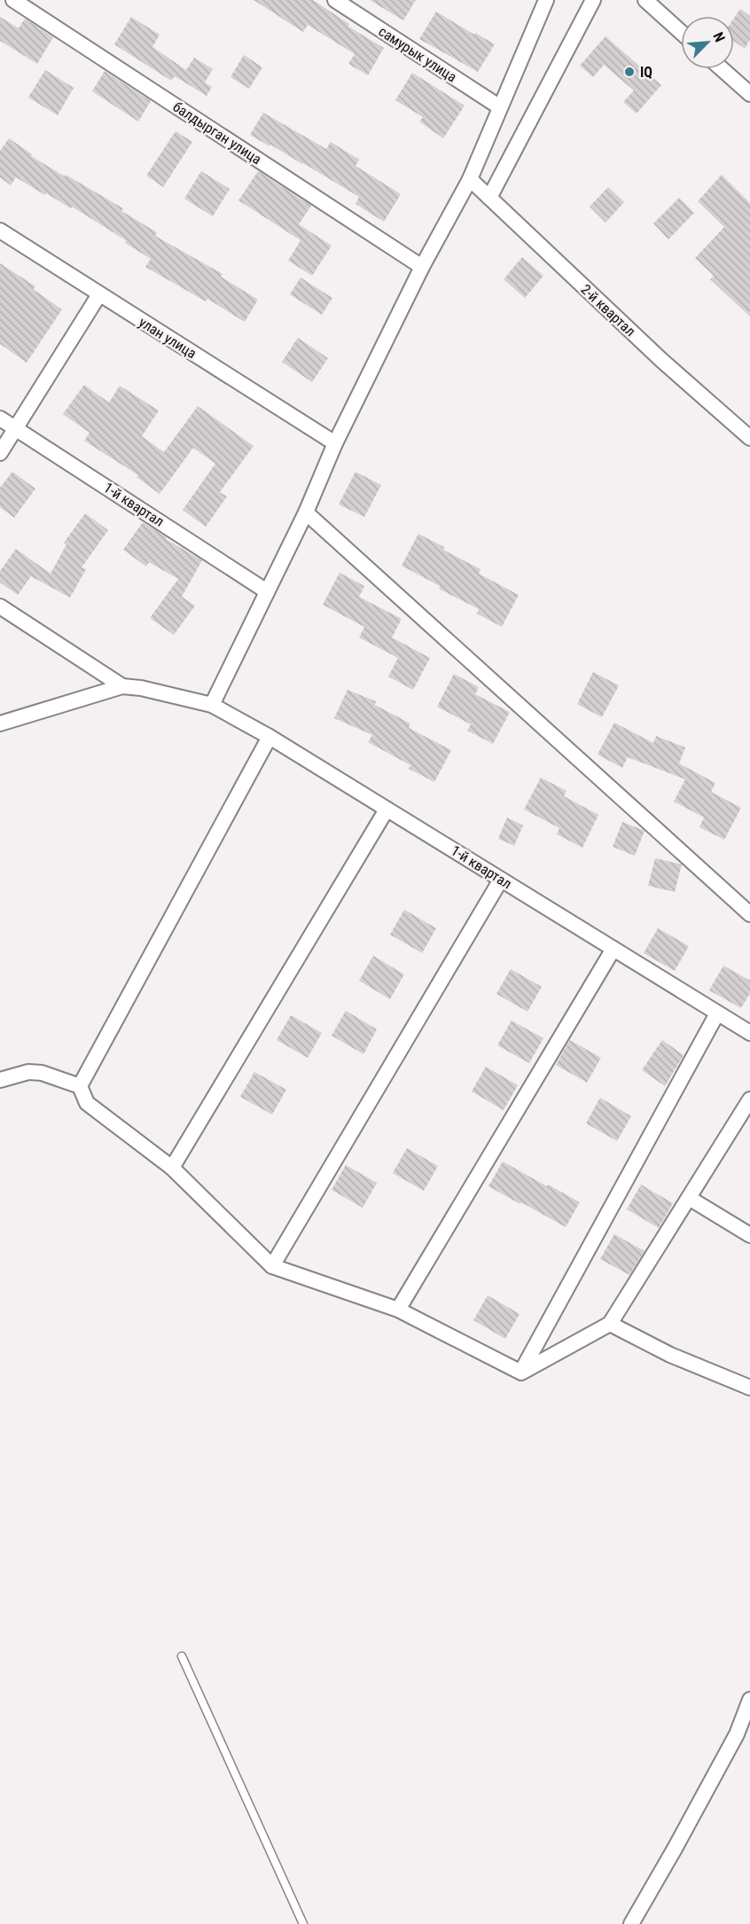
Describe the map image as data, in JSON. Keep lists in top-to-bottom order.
{
  "streets": {
    "street": [
      "самурык улица",
      "балдырган улица",
      "2-й квартал",
      "улан улица",
      "1-й квартал"
    ]
  },
  "places": ["IQ"],
  "north": "top right"
}
